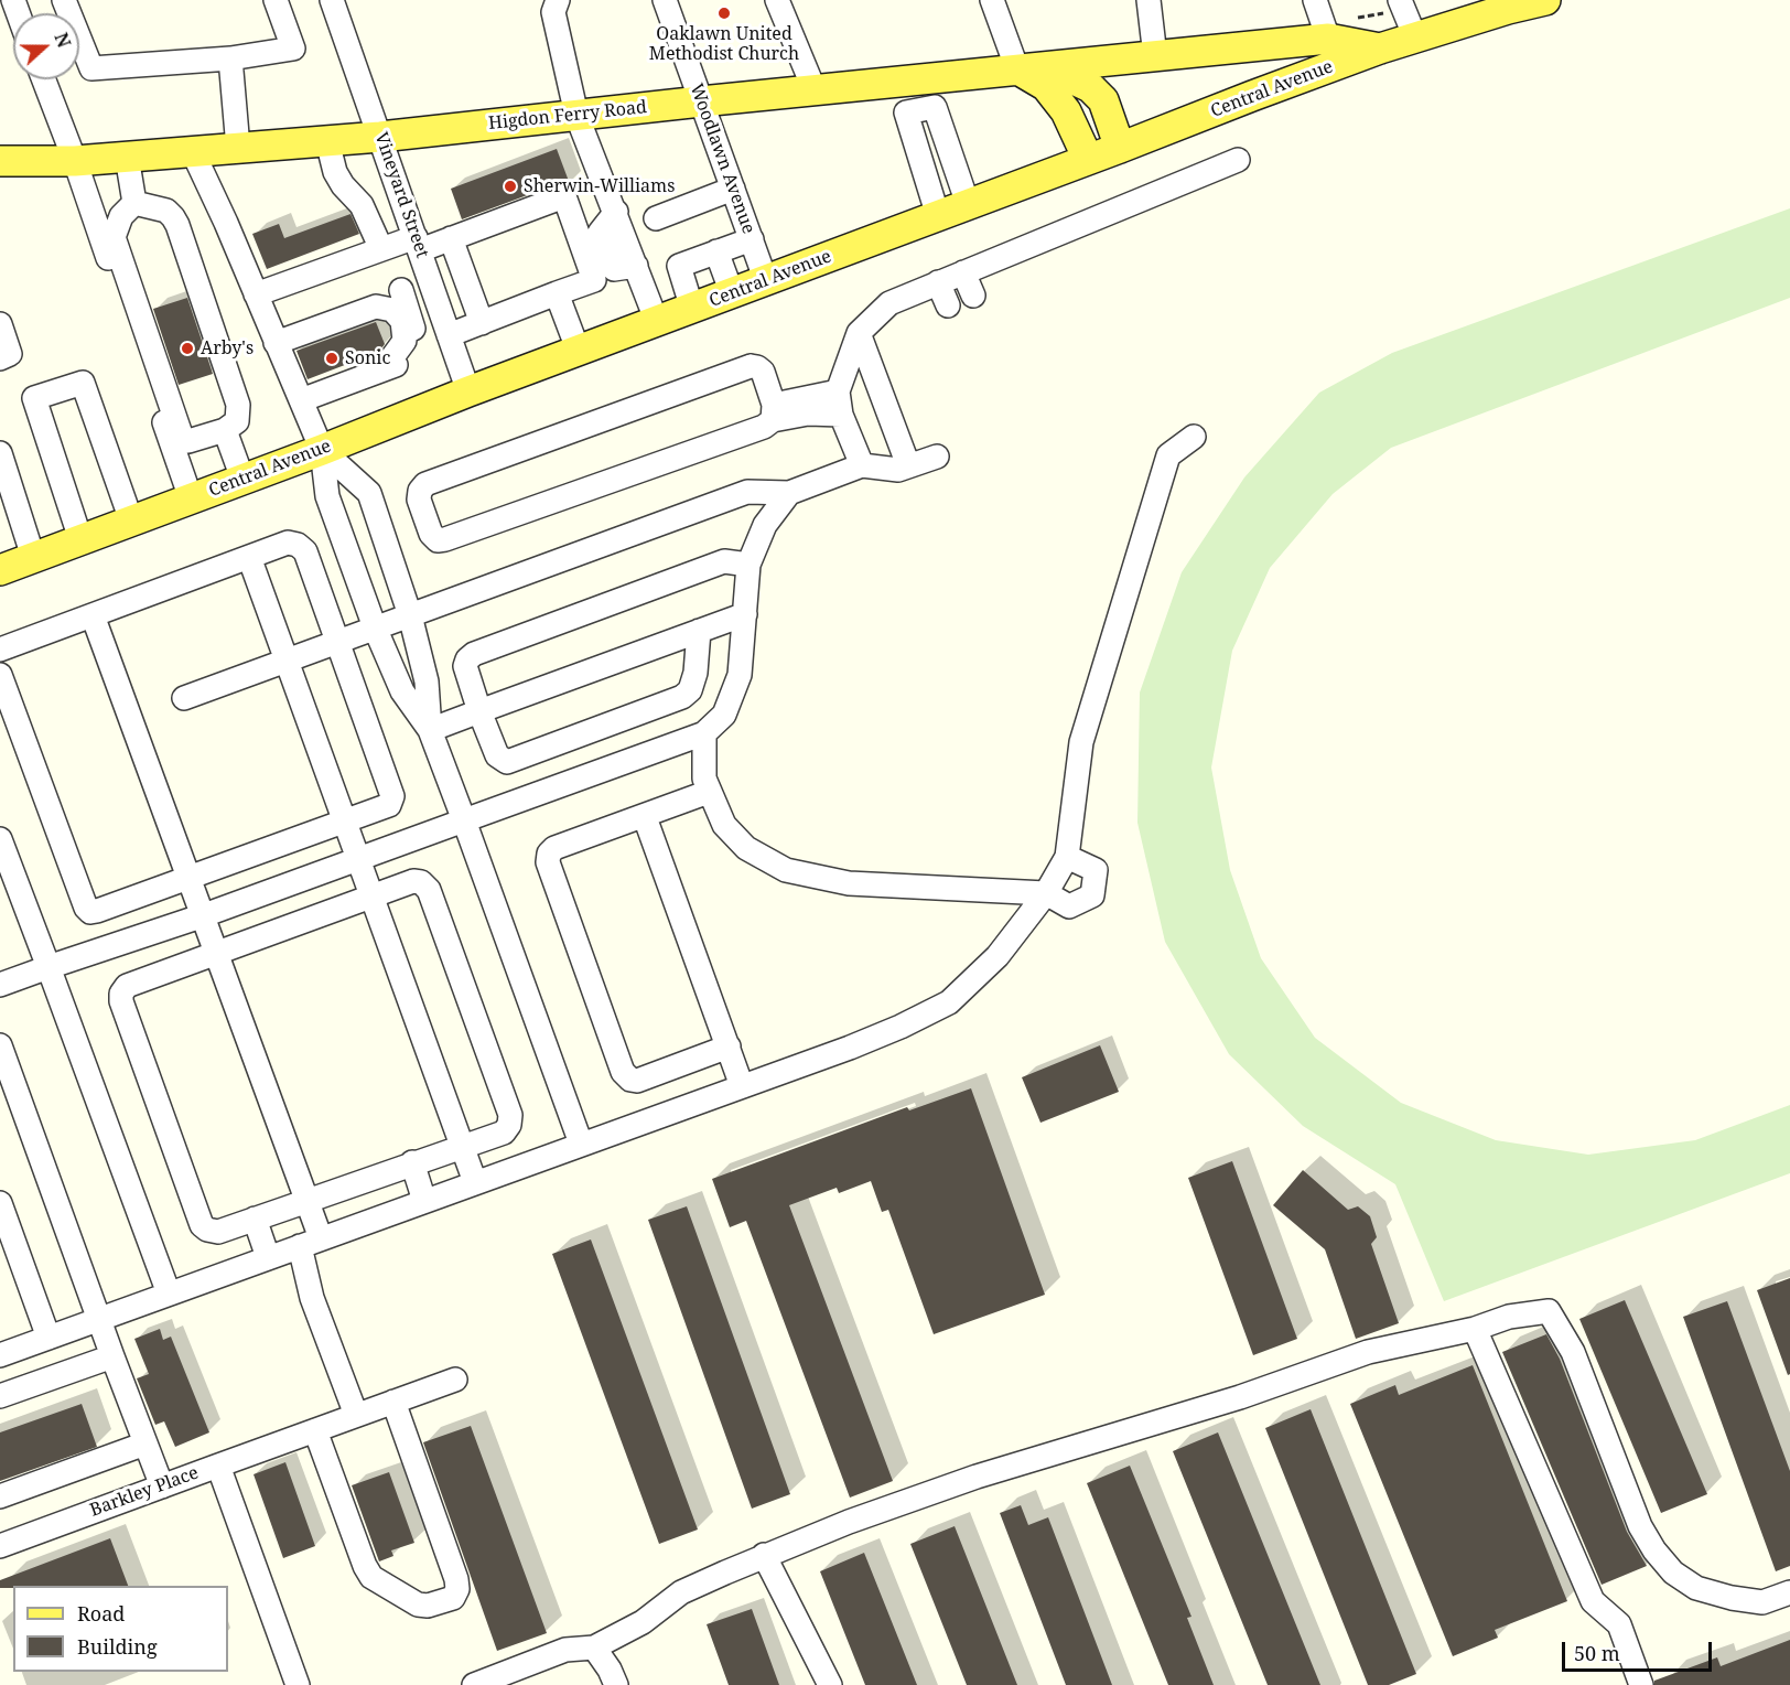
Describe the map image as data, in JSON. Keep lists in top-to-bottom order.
{
  "streets": {
    "main road": ["Central Avenue", "Higdon Ferry Road"],
    "street": ["Woodlawn Avenue", "Vineyard Street", "Barkley Place"]
  },
  "crossings": [
    ["Central Avenue", "Woodlawn Avenue"],
    ["Central Avenue", "Vineyard Street"],
    ["Higdon Ferry Road", "Woodlawn Avenue"],
    ["Higdon Ferry Road", "Vineyard Street"]
  ],
  "places": [
    "Oaklawn United Methodist Church",
    "Sherwin-Williams",
    "Arby's",
    "Sonic"
  ],
  "legend": ["Road", "Building"],
  "scale_bar": "50 m",
  "north": "right"
}
